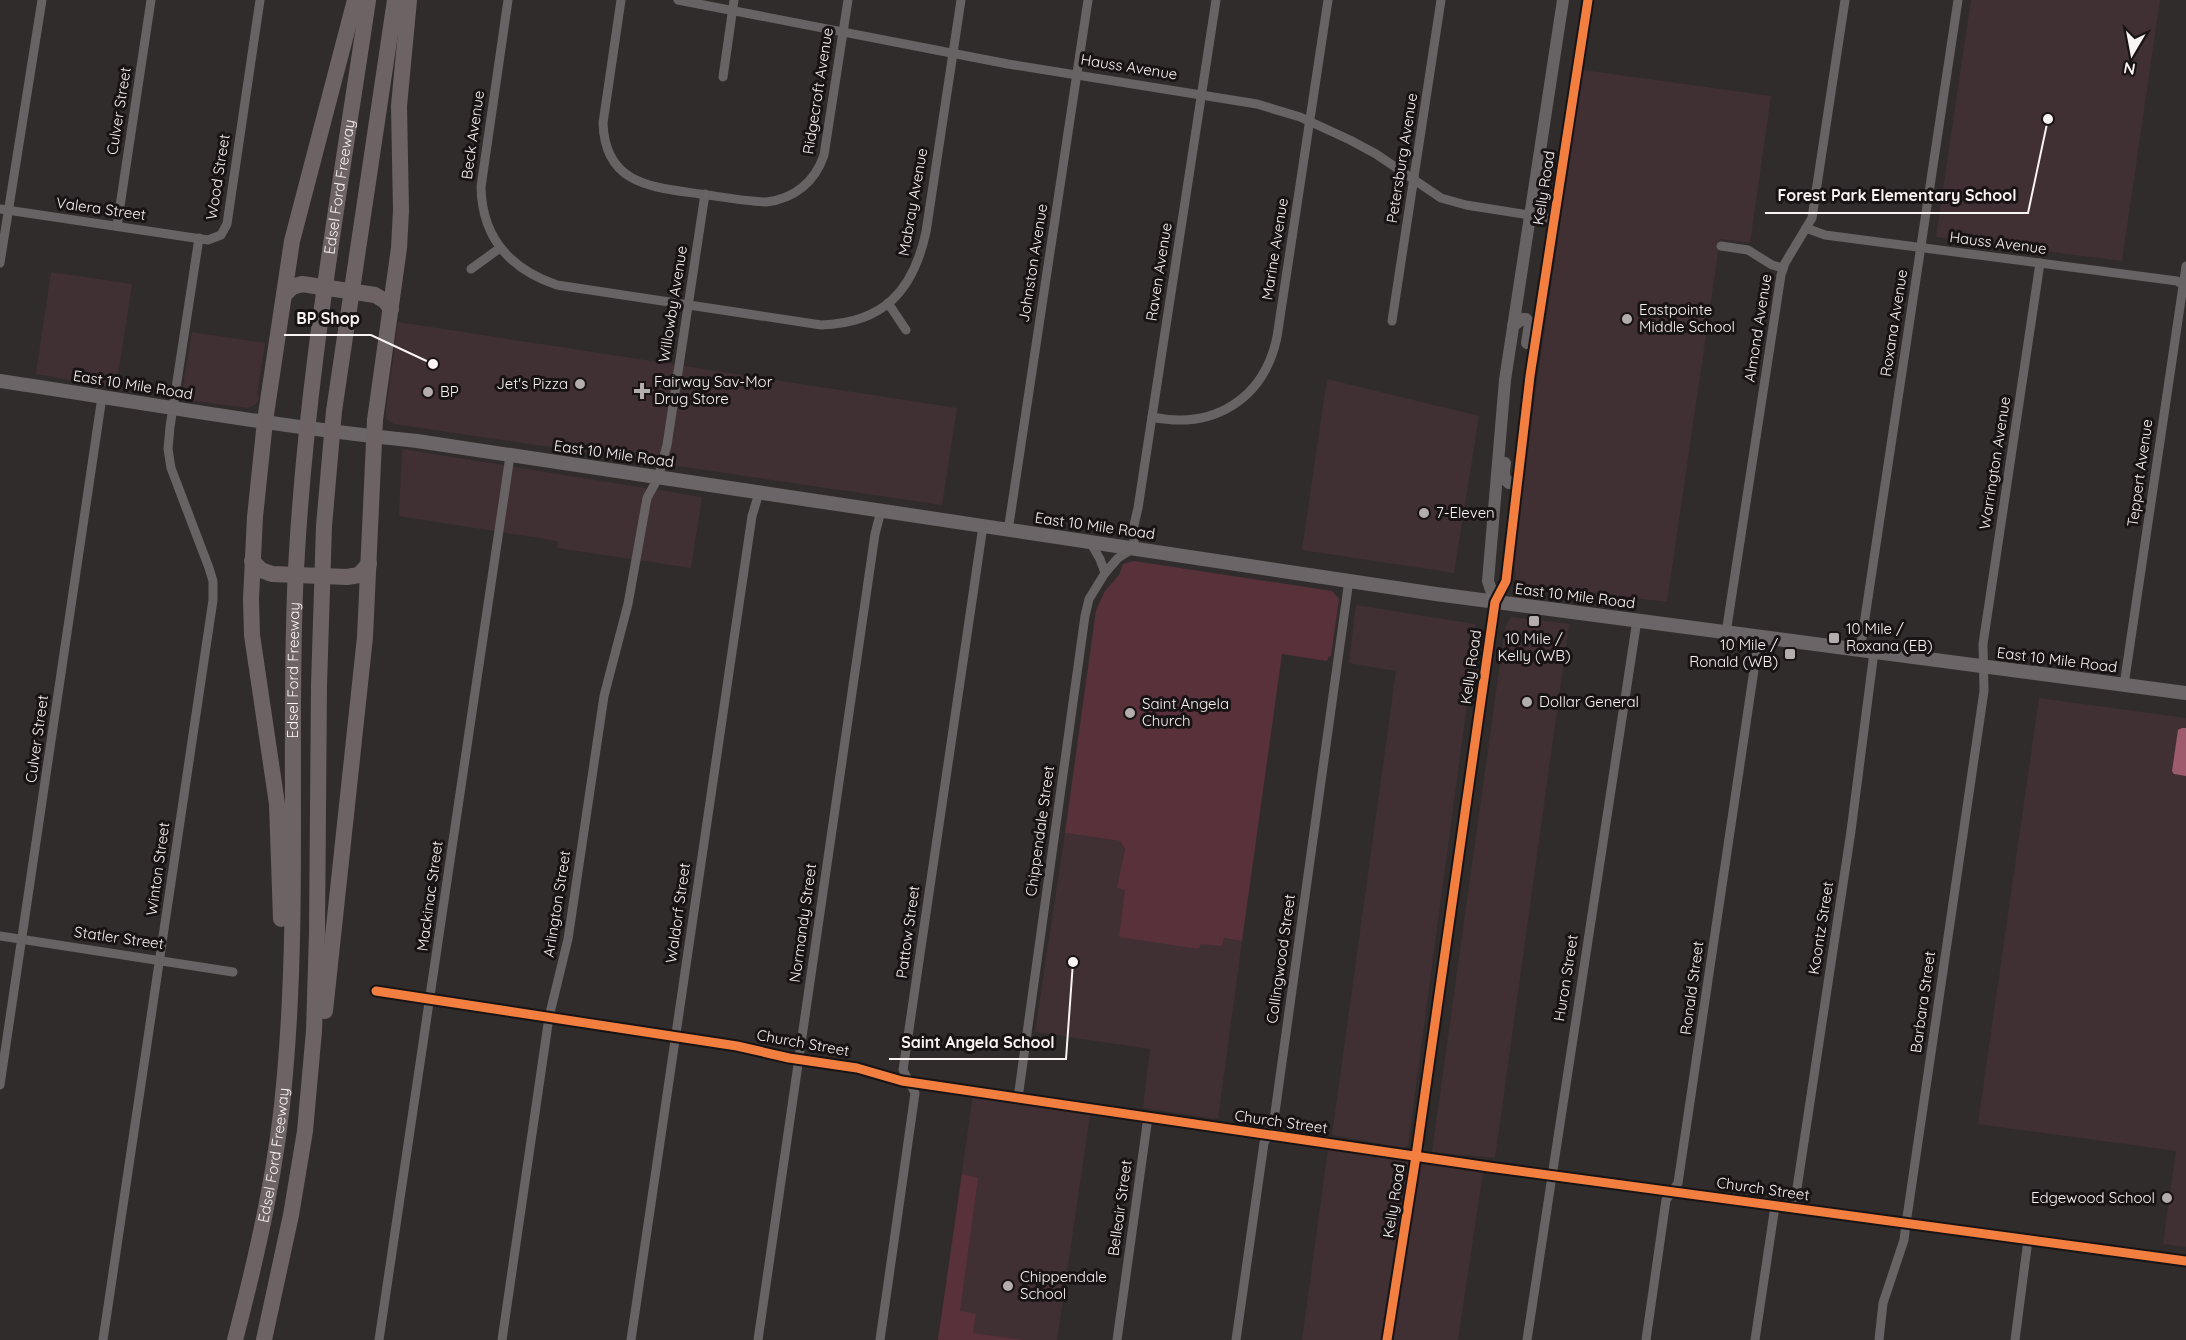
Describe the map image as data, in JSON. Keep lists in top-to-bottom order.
{
  "streets": {
    "highway": ["Edsel Ford Freeway"],
    "main road": ["East 10 Mile Road"],
    "street": [
      "Hauss Avenue",
      "Ridgecroft Avenue",
      "Culver Street",
      "Beck Avenue",
      "Petersburg Avenue",
      "Wood Street",
      "Kelly Road",
      "Mabray Avenue",
      "Valera Street",
      "Marine Avenue",
      "Johnston Avenue",
      "Raven Avenue",
      "Willowby Avenue",
      "Roxana Avenue",
      "Almond Avenue",
      "Warrington Avenue",
      "Teppert Avenue",
      "Chippendale Street",
      "Winton Street",
      "Mackinac Street",
      "Arlington Street",
      "Waldorf Street",
      "Normandy Street",
      "Koontz Street",
      "Pattow Street",
      "Statler Street",
      "Collingwood Street",
      "Huron Street",
      "Ronald Street",
      "Barbara Street",
      "Church Street",
      "Belleair Street"
    ]
  },
  "crossings": [
    ["Hauss Avenue", "Ridgecroft Avenue"],
    ["Hauss Avenue", "Petersburg Avenue"],
    ["Hauss Avenue", "Kelly Road"],
    ["Hauss Avenue", "Mabray Avenue"],
    ["Hauss Avenue", "Marine Avenue"],
    ["Hauss Avenue", "Johnston Avenue"],
    ["Hauss Avenue", "Raven Avenue"],
    ["Hauss Avenue", "Roxana Avenue"],
    ["Hauss Avenue", "Almond Avenue"],
    ["Hauss Avenue", "Warrington Avenue"],
    ["Hauss Avenue", "Teppert Avenue"],
    ["Ridgecroft Avenue", "Willowby Avenue"],
    ["Culver Street", "Valera Street"],
    ["Culver Street", "East 10 Mile Road"],
    ["Culver Street", "Statler Street"],
    ["Beck Avenue", "Mabray Avenue"],
    ["Beck Avenue", "Willowby Avenue"],
    ["Wood Street", "Valera Street"],
    ["Wood Street", "East 10 Mile Road"],
    ["Wood Street", "Winton Street"],
    ["Kelly Road", "East 10 Mile Road"],
    ["Kelly Road", "Church Street"],
    ["Mabray Avenue", "Willowby Avenue"],
    ["Marine Avenue", "Raven Avenue"],
    ["Johnston Avenue", "East 10 Mile Road"],
    ["Raven Avenue", "East 10 Mile Road"],
    ["Raven Avenue", "Chippendale Street"],
    ["Willowby Avenue", "East 10 Mile Road"],
    ["Willowby Avenue", "Arlington Street"],
    ["Roxana Avenue", "East 10 Mile Road"],
    ["Roxana Avenue", "Koontz Street"],
    ["Almond Avenue", "East 10 Mile Road"],
    ["East 10 Mile Road", "Warrington Avenue"],
    ["East 10 Mile Road", "Teppert Avenue"],
    ["East 10 Mile Road", "Chippendale Street"],
    ["East 10 Mile Road", "Winton Street"],
    ["East 10 Mile Road", "Mackinac Street"],
    ["East 10 Mile Road", "Arlington Street"],
    ["East 10 Mile Road", "Waldorf Street"],
    ["East 10 Mile Road", "Normandy Street"],
    ["East 10 Mile Road", "Koontz Street"],
    ["East 10 Mile Road", "Pattow Street"],
    ["East 10 Mile Road", "Collingwood Street"],
    ["East 10 Mile Road", "Huron Street"],
    ["East 10 Mile Road", "Ronald Street"],
    ["East 10 Mile Road", "Barbara Street"],
    ["Warrington Avenue", "Barbara Street"],
    ["Chippendale Street", "Church Street"],
    ["Winton Street", "Statler Street"],
    ["Mackinac Street", "Church Street"],
    ["Arlington Street", "Church Street"],
    ["Waldorf Street", "Church Street"],
    ["Normandy Street", "Church Street"],
    ["Koontz Street", "Church Street"],
    ["Pattow Street", "Church Street"],
    ["Collingwood Street", "Church Street"],
    ["Huron Street", "Church Street"],
    ["Ronald Street", "Church Street"],
    ["Barbara Street", "Church Street"],
    ["Church Street", "Belleair Street"]
  ],
  "places": {
    "other": [
      "Forest Park Elementary School",
      "Eastpointe Middle School",
      "BP Shop",
      "Jet's Pizza",
      "BP",
      "7-Eleven",
      "Dollar General",
      "Saint Angela Church",
      "Saint Angela School",
      "Edgewood School",
      "Chippendale School"
    ],
    "health": ["Fairway Sav-Mor Drug Store"],
    "transit": ["10 Mile / Kelly (WB)", "10 Mile / Roxana (EB)", "10 Mile / Ronald (WB)"]
  },
  "north": "bottom"
}
